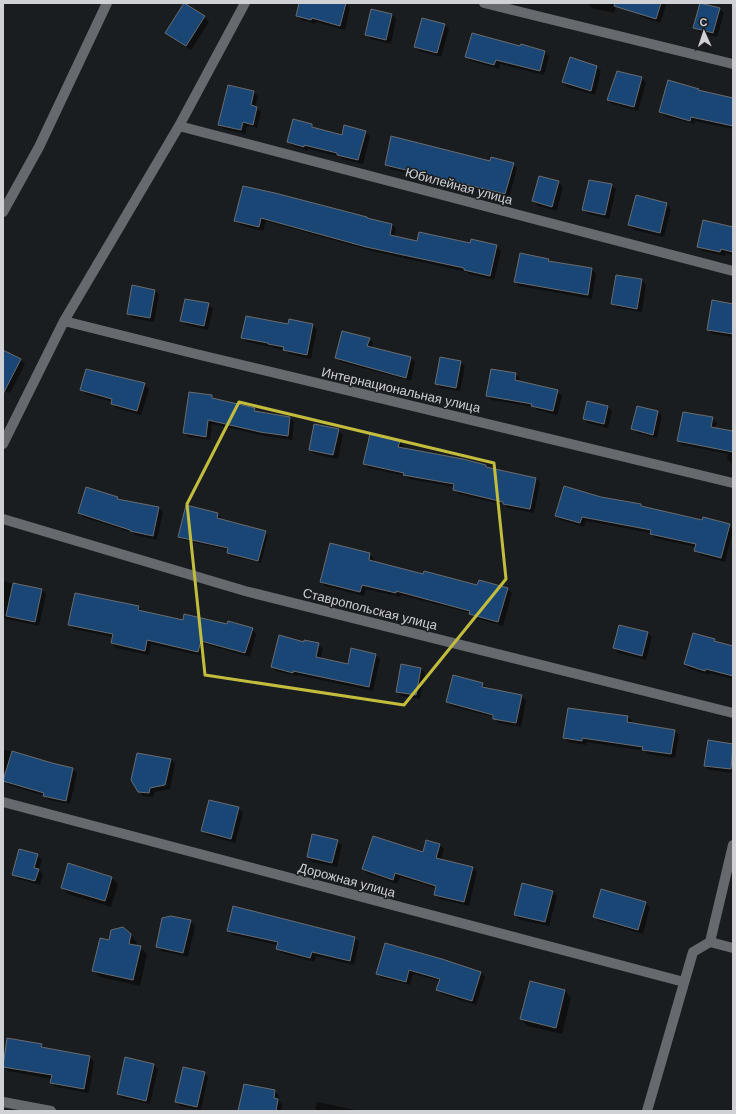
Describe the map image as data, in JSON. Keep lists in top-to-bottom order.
{
  "streets": {
    "street": [
      "Юбилейная улица",
      "Интернациональная улица",
      "Ставропольская улица",
      "Дорожная улица"
    ]
  },
  "north": "top"
}
